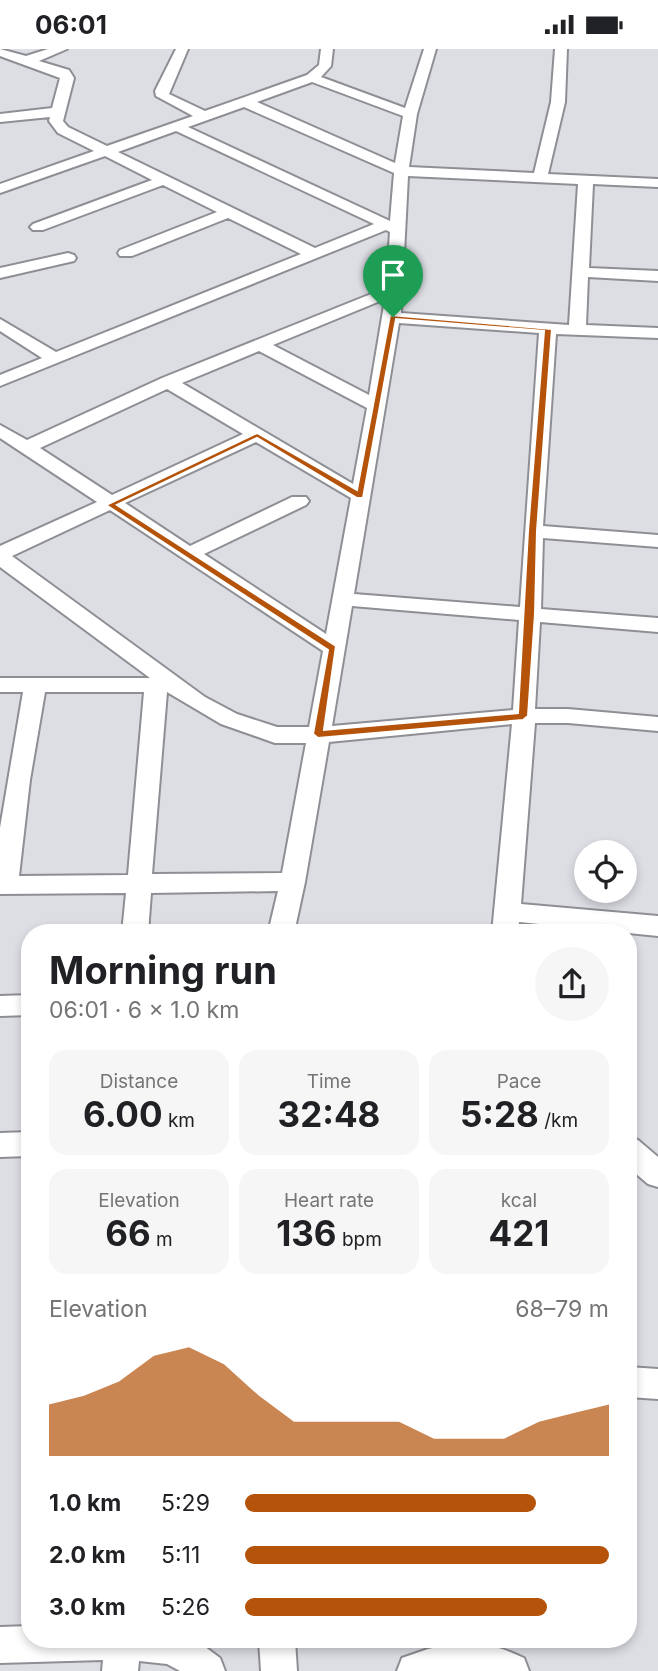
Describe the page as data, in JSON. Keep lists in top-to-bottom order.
{
  "page": {
    "status": "06:01",
    "heading": ["Morning run", "06:01 · 6 × 1.0 km"],
    "stats": [
      ["Distance", "6.00 km"],
      ["Time", "32:48"],
      ["Pace", "5:28 /km"],
      ["Elevation", "66 m"],
      ["Heart rate", "136 bpm"],
      ["kcal", "421"]
    ],
    "chart": ["Elevation", "68–79 m"],
    "list": [
      {
        "name": "1.0 km",
        "note": "5:29"
      },
      {
        "name": "2.0 km",
        "note": "5:11"
      },
      {
        "name": "3.0 km",
        "note": "5:26"
      }
    ]
  }
}
